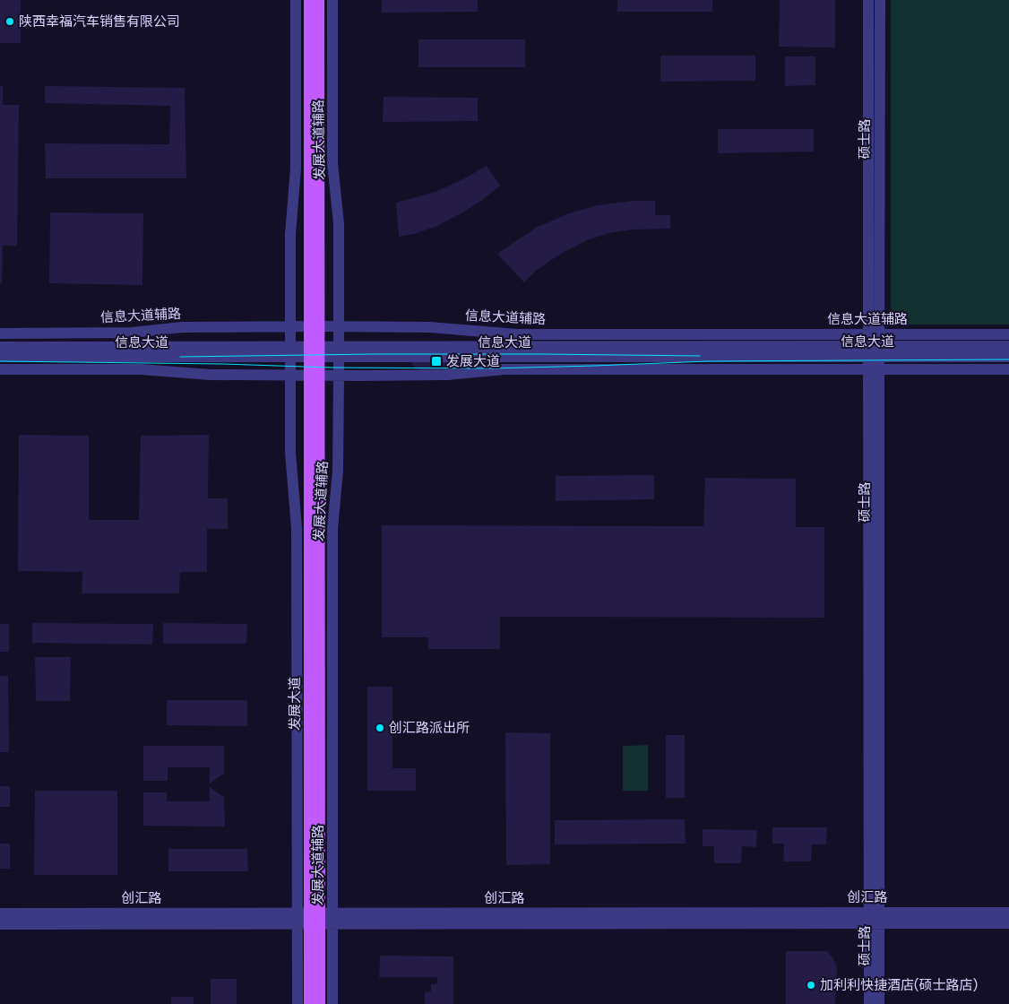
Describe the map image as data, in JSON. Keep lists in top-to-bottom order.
{
  "streets": {
    "main road": ["发展大道"],
    "street": [
      "硕士路",
      "发展大道辅路",
      "信息大道辅路",
      "信息大道",
      "创汇路"
    ]
  },
  "crossings": [
    ["硕士路", "信息大道辅路"],
    ["硕士路", "信息大道"],
    ["硕士路", "创汇路"],
    ["发展大道辅路", "信息大道辅路"],
    ["发展大道辅路", "信息大道"],
    ["发展大道辅路", "创汇路"],
    ["信息大道辅路", "发展大道"],
    ["信息大道", "发展大道"],
    ["发展大道", "创汇路"]
  ],
  "places": {
    "other": ["陕西幸福汽车销售有限公司", "创汇路派出所", "加利利快捷酒店(硕士路店)"],
    "transit": ["发展大道"]
  }
}
